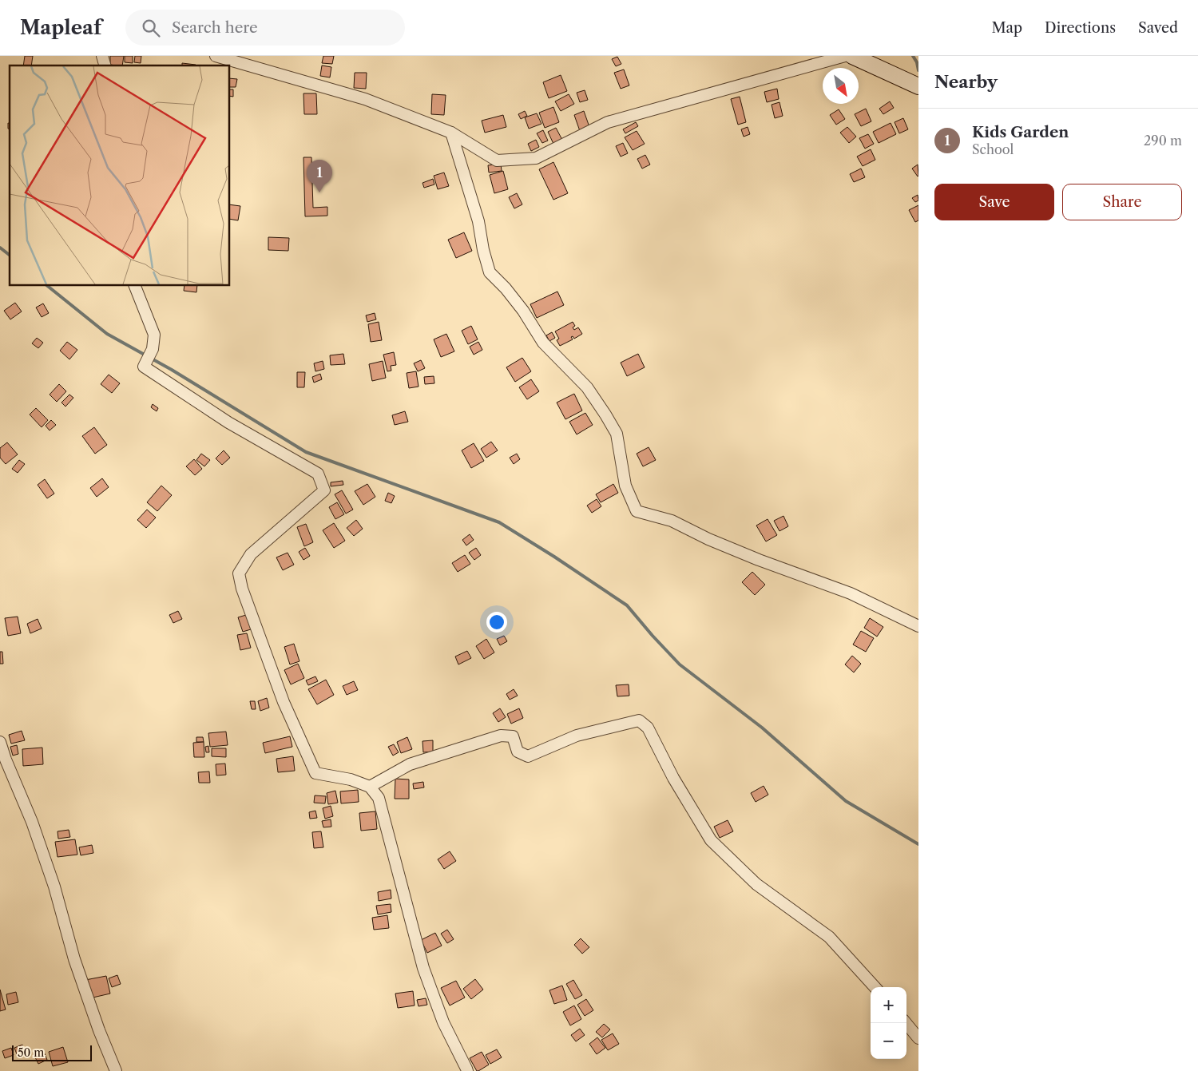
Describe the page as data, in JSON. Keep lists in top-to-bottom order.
{
  "scale_bar": "50 m",
  "north": "bottom right",
  "page": {
    "header": "Mapleaf",
    "search": "Search here",
    "nav": ["Map", "Directions", "Saved"],
    "heading": "Nearby",
    "list": [
      {
        "mark": "1",
        "name": "Kids Garden",
        "note": "School",
        "value": "290 m"
      }
    ],
    "pins": "1",
    "buttons": ["Save", "Share"],
    "map_buttons": ["+", "−"],
    "scale": "50 m"
  }
}
